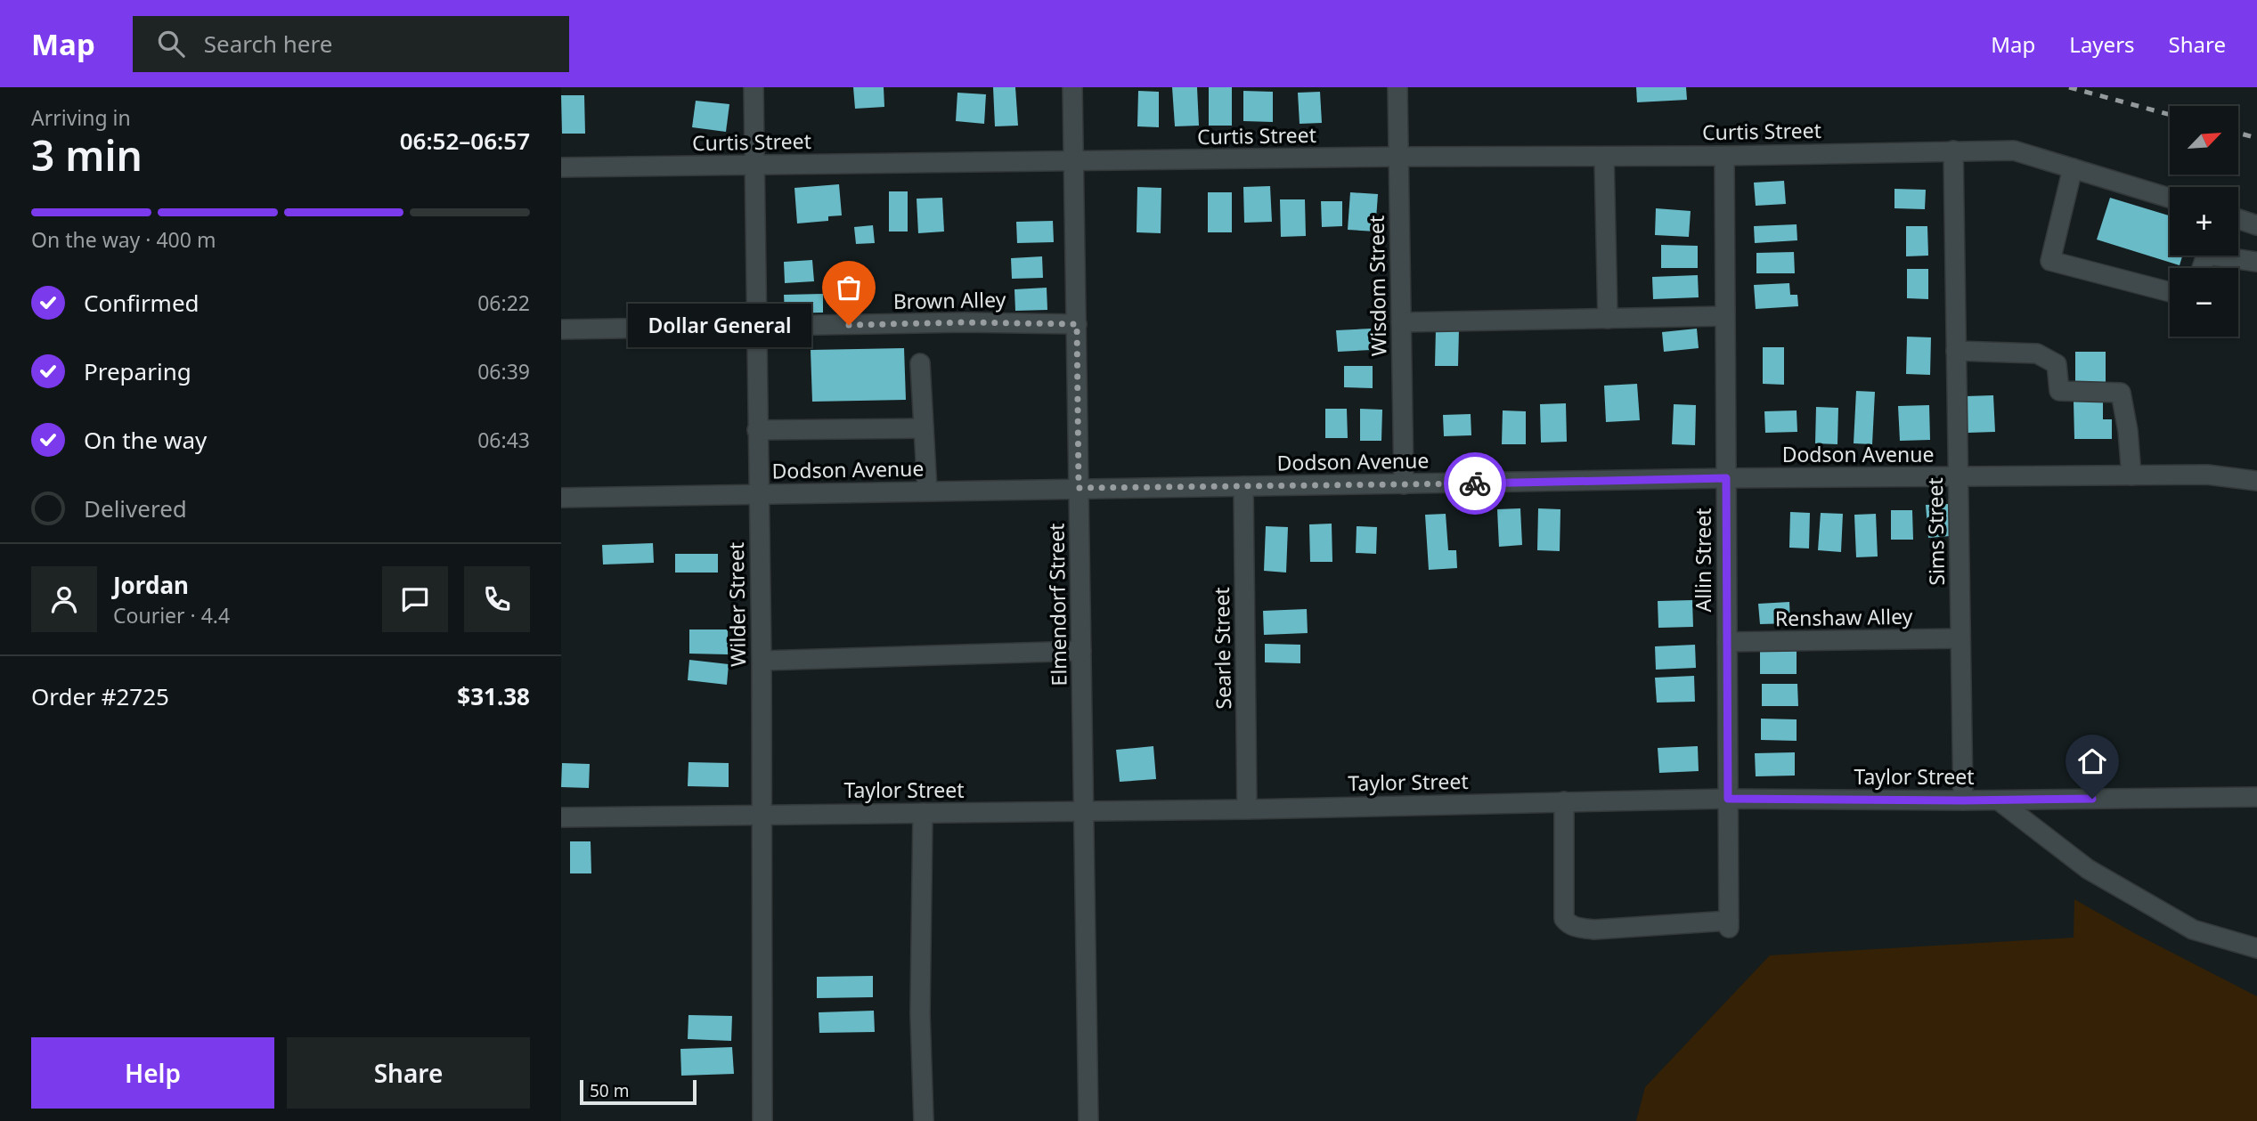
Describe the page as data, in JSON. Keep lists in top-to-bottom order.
{
  "streets": {
    "street": [
      "Curtis Street",
      "Wisdom Street",
      "Brown Alley",
      "Dodson Avenue",
      "Sims Street",
      "Allin Street",
      "Wilder Street",
      "Elmendorf Street",
      "Renshaw Alley",
      "Searle Street",
      "Taylor Street"
    ]
  },
  "crossings": [
    ["Curtis Street", "Wisdom Street"],
    ["Curtis Street", "Sims Street"],
    ["Curtis Street", "Allin Street"],
    ["Curtis Street", "Wilder Street"],
    ["Curtis Street", "Elmendorf Street"],
    ["Wisdom Street", "Dodson Avenue"],
    ["Brown Alley", "Wilder Street"],
    ["Brown Alley", "Elmendorf Street"],
    ["Dodson Avenue", "Sims Street"],
    ["Dodson Avenue", "Allin Street"],
    ["Dodson Avenue", "Wilder Street"],
    ["Dodson Avenue", "Elmendorf Street"],
    ["Dodson Avenue", "Searle Street"],
    ["Sims Street", "Renshaw Alley"],
    ["Sims Street", "Taylor Street"],
    ["Allin Street", "Renshaw Alley"],
    ["Allin Street", "Taylor Street"],
    ["Wilder Street", "Taylor Street"],
    ["Elmendorf Street", "Taylor Street"],
    ["Searle Street", "Taylor Street"]
  ],
  "places": ["Dollar General"],
  "scale_bar": "50 m",
  "north": "top right",
  "page": {
    "header": "Map",
    "search": "Search here",
    "nav": ["Map", "Layers", "Share"],
    "heading": ["3 min", "Arriving in", "06:52–06:57"],
    "panel": [
      "Jordan",
      "Courier · 4.4",
      "Order #2725",
      "$31.38"
    ],
    "map_buttons": ["+", "−"],
    "bar": "On the way · 400 m",
    "list": [
      ["Confirmed", "06:22"],
      ["Preparing", "06:39"],
      ["On the way", "06:43"],
      "Delivered"
    ],
    "bubble": "Dollar General",
    "buttons": ["Help", "Share"],
    "scale": "50 m"
  }
}
